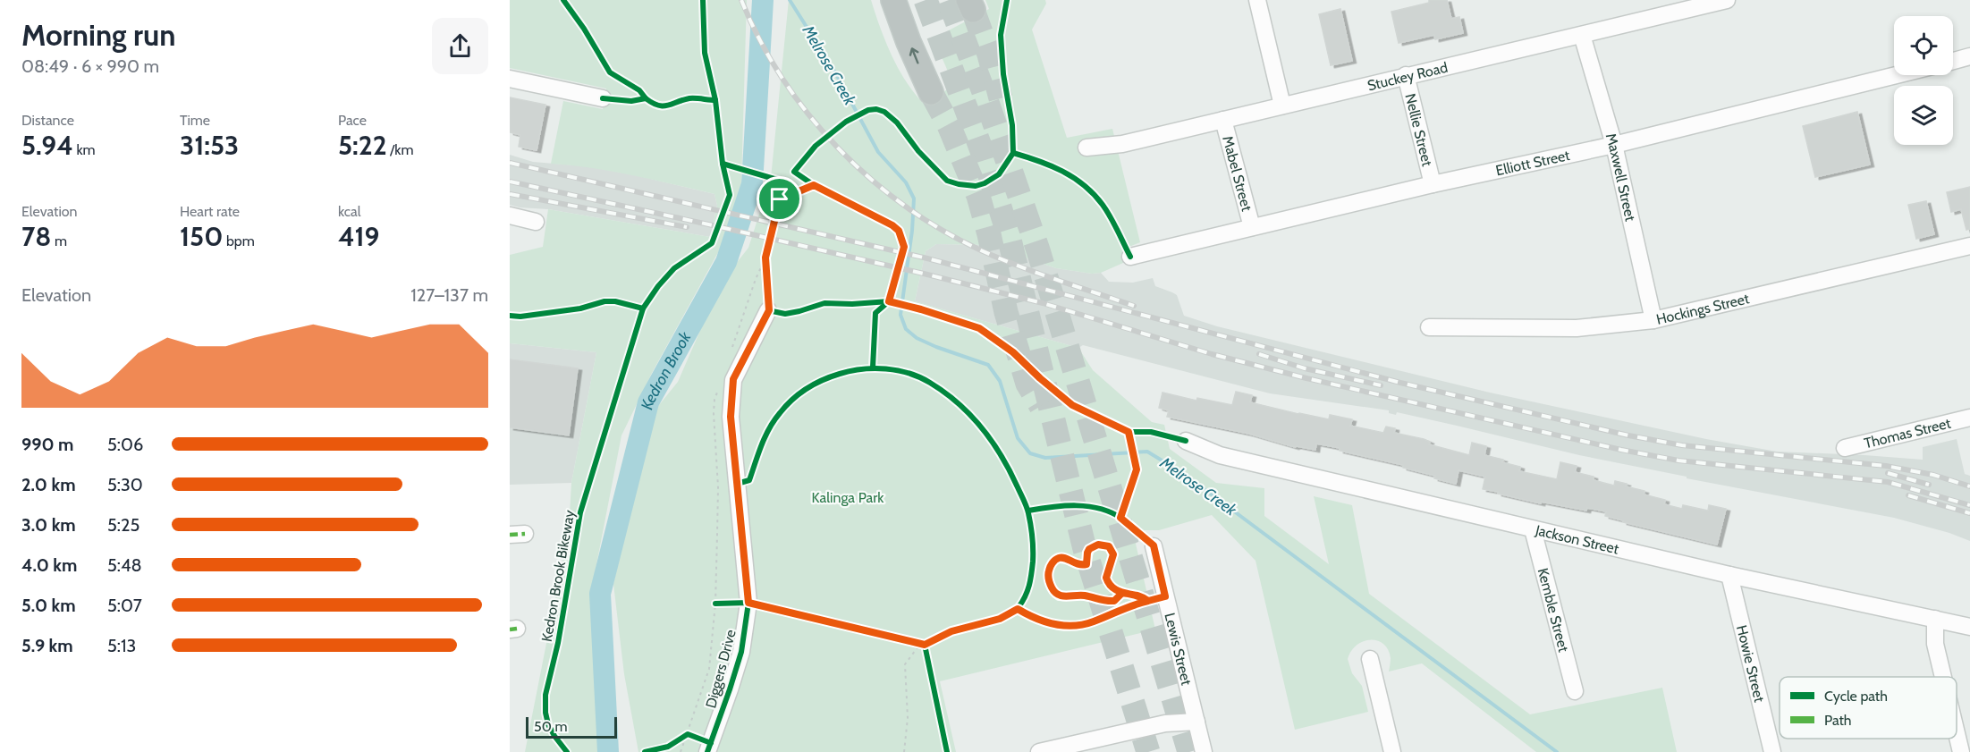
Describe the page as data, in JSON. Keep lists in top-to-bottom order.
{
  "streets": {
    "street": [
      "Stuckey Road",
      "Nellie Street",
      "Elliott Street",
      "Mabel Street",
      "Maxwell Street",
      "Hockings Street",
      "Thomas Street",
      "Jackson Street",
      "Kemble Street",
      "Lewis Street",
      "Howie Street",
      "Diggers Drive"
    ],
    "cycle path": ["Kedron Brook Bikeway"]
  },
  "crossings": [
    ["Stuckey Road", "Nellie Street"],
    ["Stuckey Road", "Mabel Street"],
    ["Stuckey Road", "Maxwell Street"],
    ["Nellie Street", "Elliott Street"],
    ["Elliott Street", "Mabel Street"],
    ["Elliott Street", "Maxwell Street"],
    ["Maxwell Street", "Hockings Street"],
    ["Jackson Street", "Kemble Street"],
    ["Jackson Street", "Howie Street"]
  ],
  "water": ["Melrose Creek", "Kedron Brook"],
  "parks": ["Kalinga Park"],
  "legend": ["Cycle path", "Path"],
  "scale_bar": "50 m",
  "page": {
    "heading": ["Morning run", "08:49 · 6 × 990 m"],
    "stats": [
      ["Distance", "5.94 km"],
      ["Time", "31:53"],
      ["Pace", "5:22 /km"],
      ["Elevation", "78 m"],
      ["Heart rate", "150 bpm"],
      ["kcal", "419"]
    ],
    "chart": ["Elevation", "127–137 m"],
    "list": [
      {
        "name": "990 m",
        "note": "5:06"
      },
      {
        "name": "2.0 km",
        "note": "5:30"
      },
      {
        "name": "3.0 km",
        "note": "5:25"
      },
      {
        "name": "4.0 km",
        "note": "5:48"
      },
      {
        "name": "5.0 km",
        "note": "5:07"
      },
      {
        "name": "5.9 km",
        "note": "5:13"
      }
    ],
    "scale": "50 m"
  }
}
